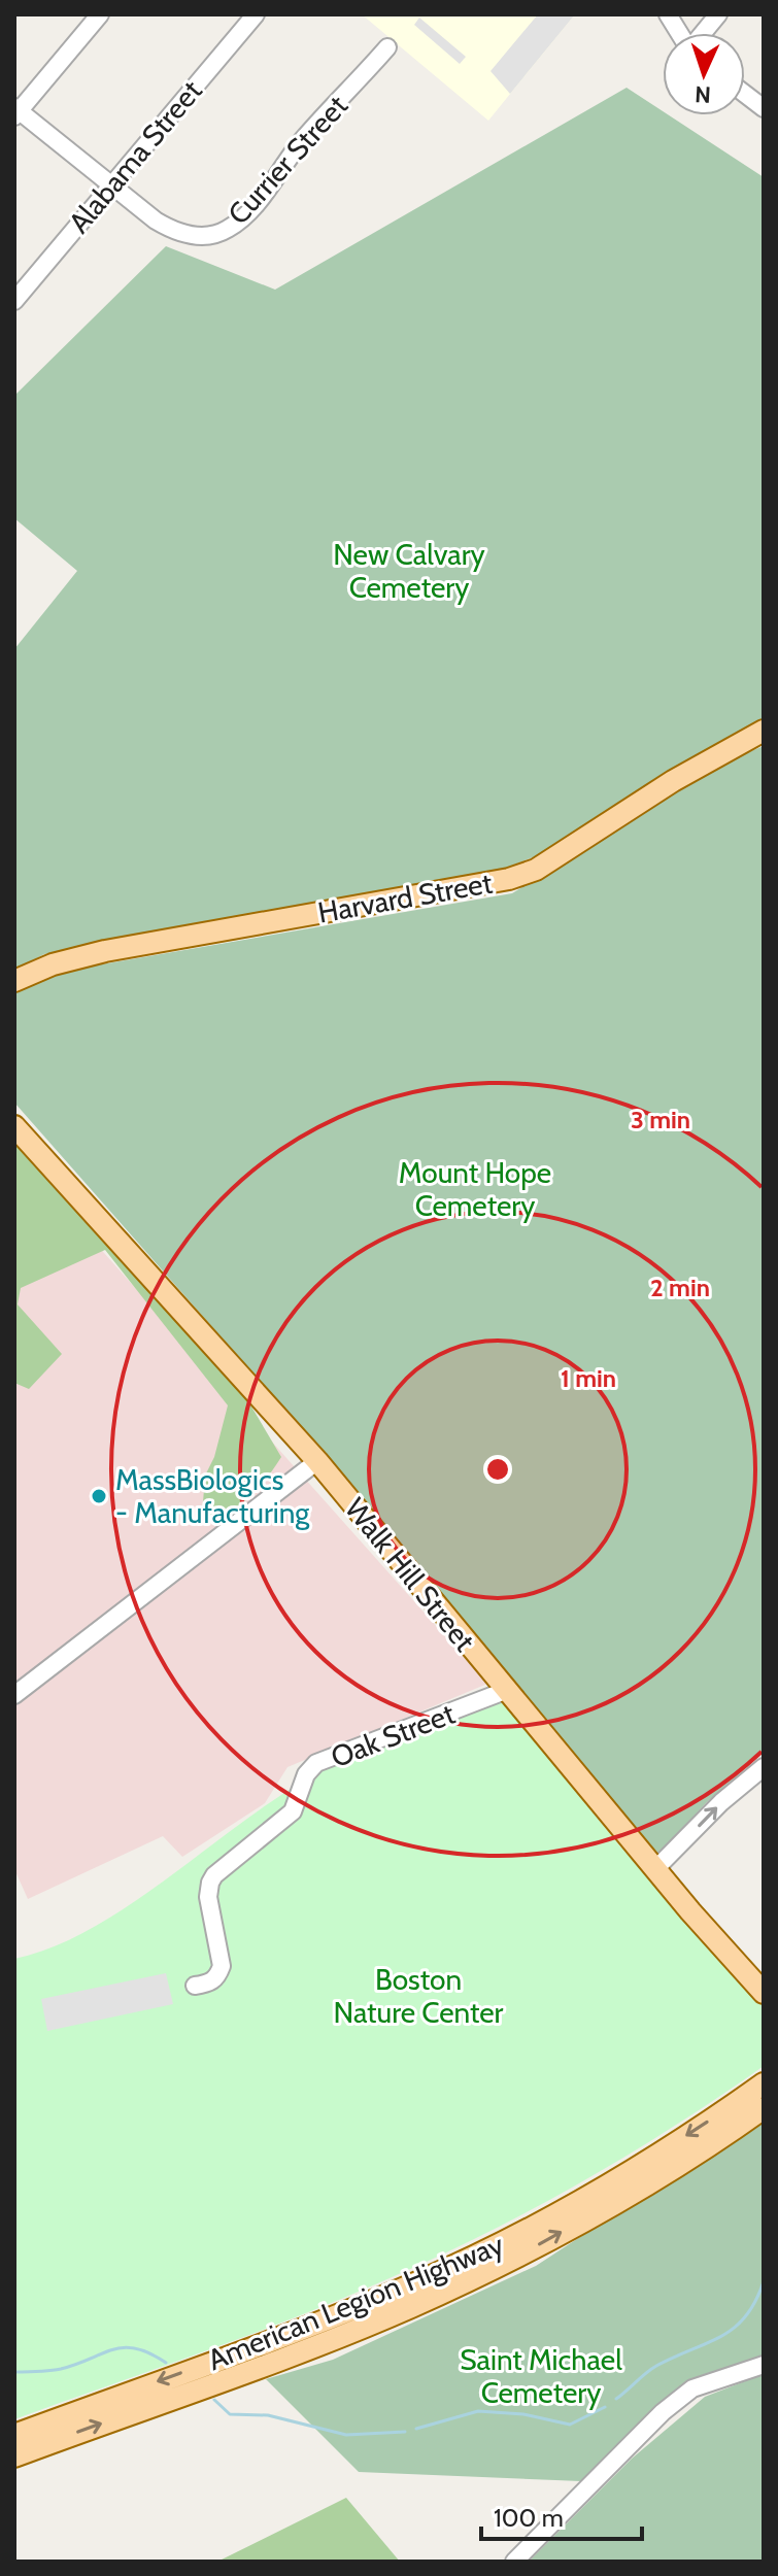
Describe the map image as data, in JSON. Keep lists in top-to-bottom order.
{
  "streets": {
    "main road": ["Harvard Street", "Walk Hill Street", "American Legion Highway"],
    "street": ["Alabama Street", "Currier Street", "Oak Street"]
  },
  "crossings": [
    ["Alabama Street", "Currier Street"],
    ["Walk Hill Street", "Oak Street"]
  ],
  "parks": [
    "New Calvary Cemetery",
    "Mount Hope Cemetery",
    "Boston Nature Center",
    "Saint Michael Cemetery"
  ],
  "places": ["MassBiologics - Manufacturing"],
  "scale_bar": "100 m",
  "north": "bottom",
  "rings": ["3 min", "2 min", "1 min"]
}
